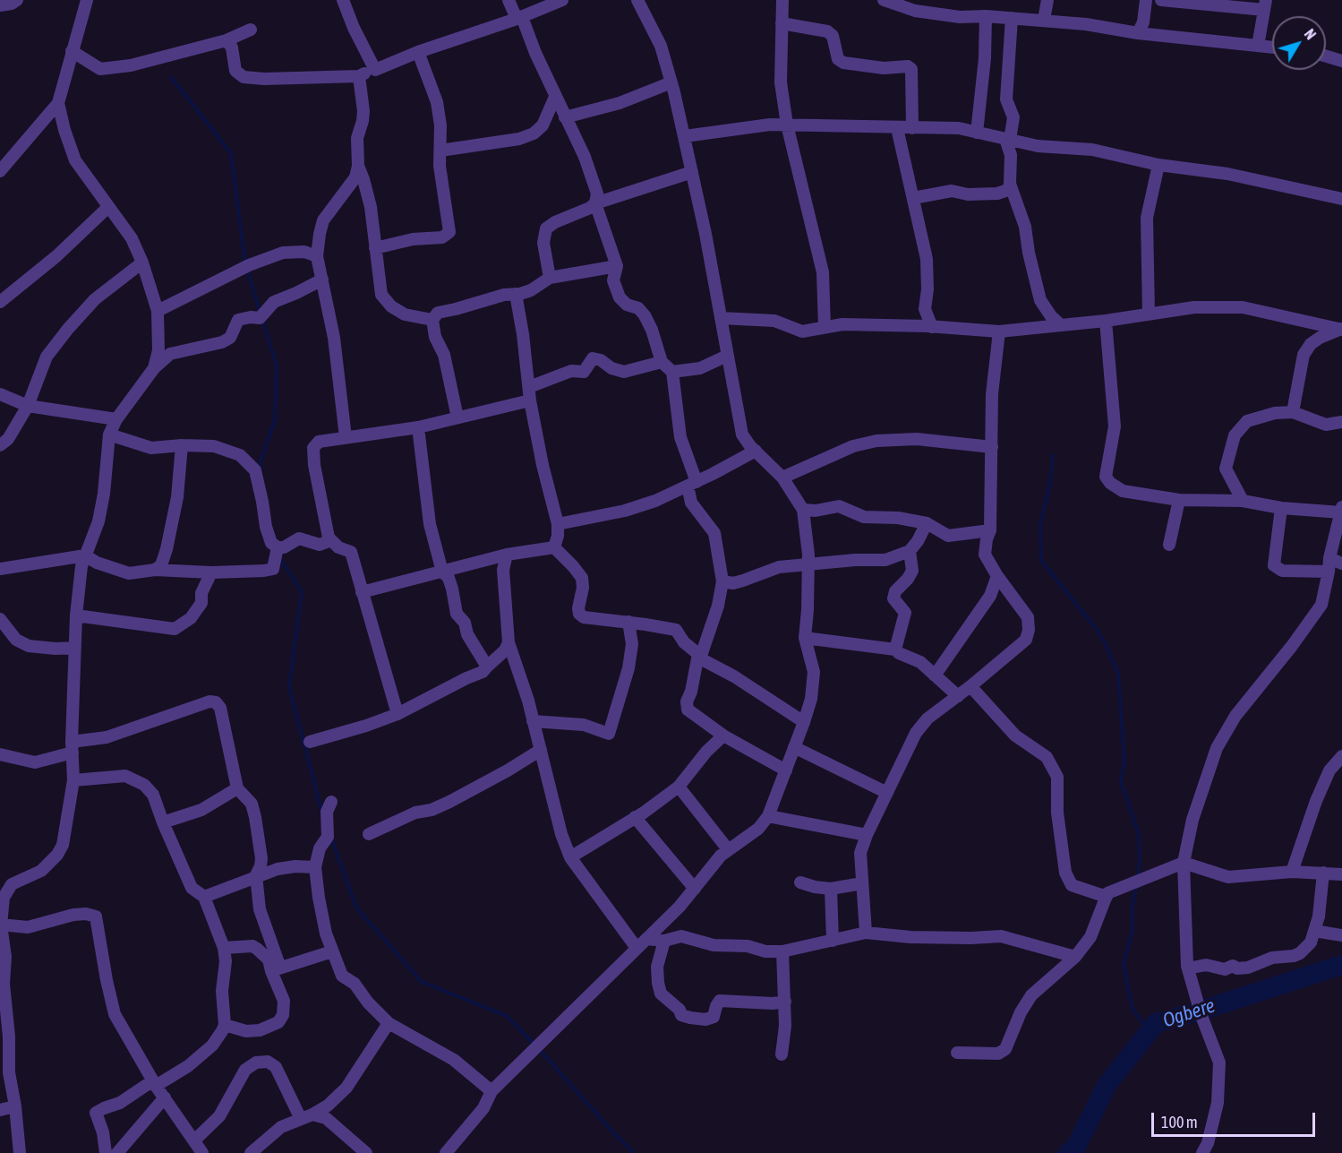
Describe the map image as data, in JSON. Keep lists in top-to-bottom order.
{
  "water": ["Ogbere"],
  "scale_bar": "100 m",
  "north": "top right"
}
